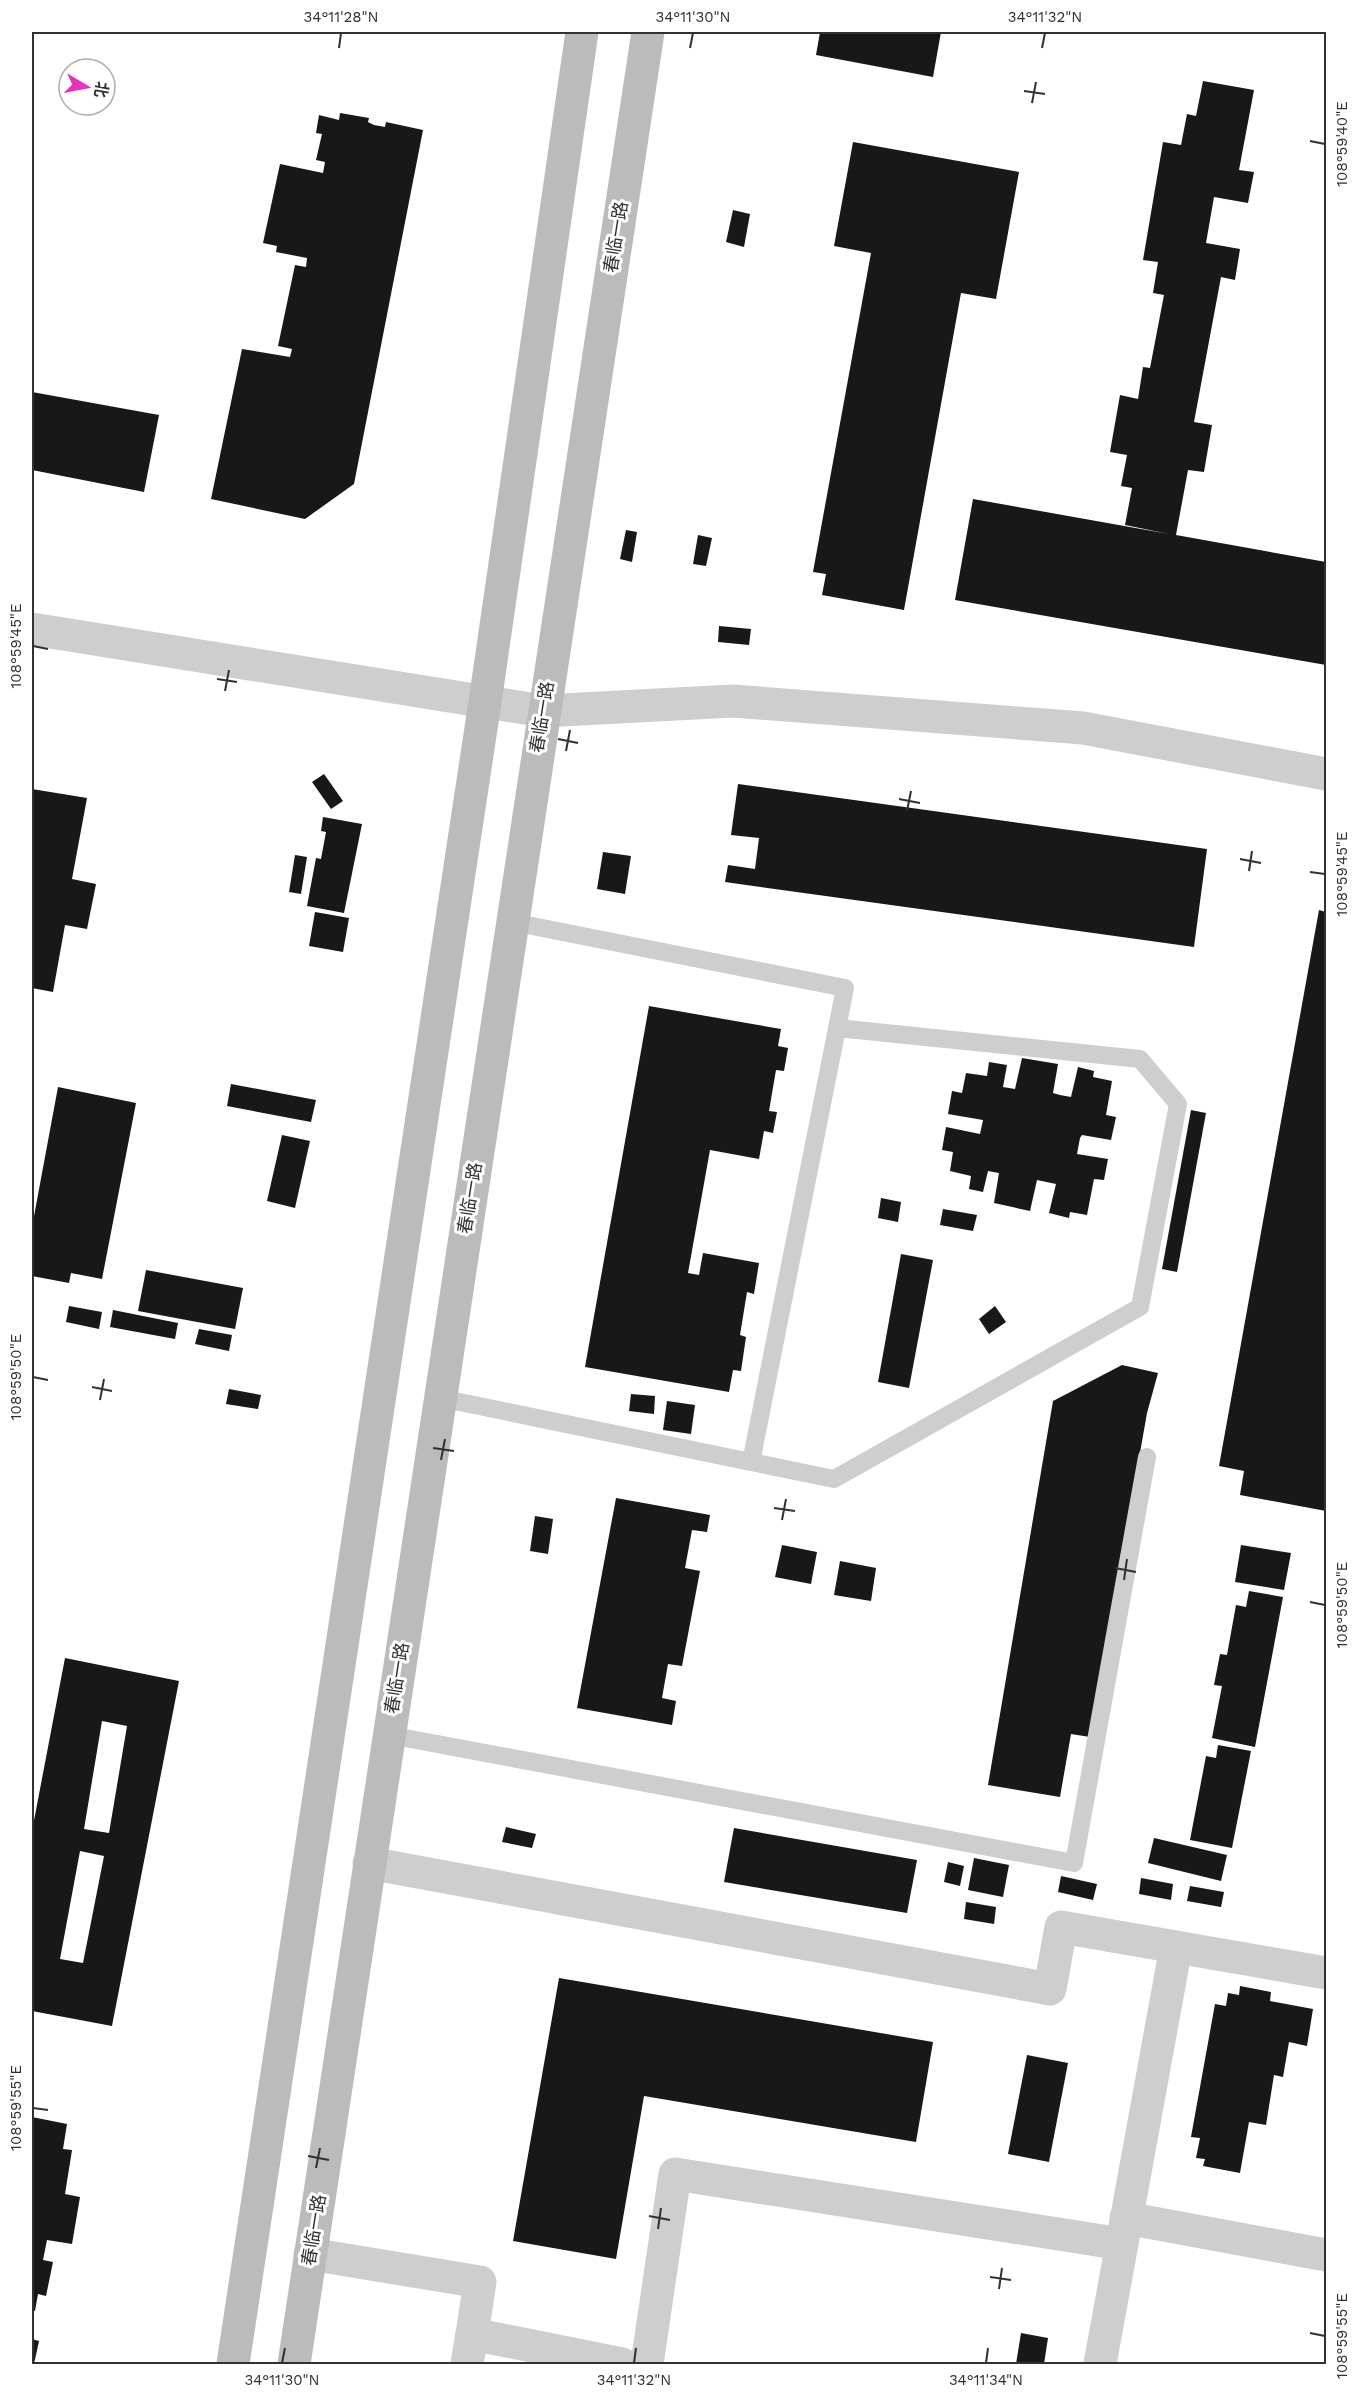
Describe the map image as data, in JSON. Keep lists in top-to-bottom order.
{
  "streets": {
    "main road": ["春临一路"]
  },
  "north": "right",
  "coordinates": [
    "34°11'28\"N",
    "34°11'30\"N",
    "34°11'32\"N",
    "108°59'40\"E",
    "108°59'45\"E",
    "108°59'50\"E",
    "108°59'55\"E",
    "34°11'34\"N"
  ]
}
